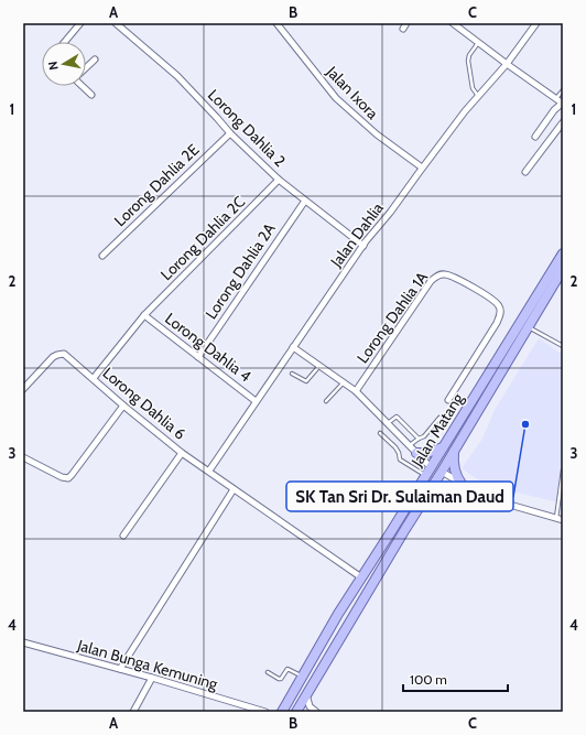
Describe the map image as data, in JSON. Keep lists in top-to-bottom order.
{
  "streets": {
    "main road": ["Jalan Matang"],
    "street": [
      "Jalan Ixora",
      "Lorong Dahlia 2",
      "Lorong Dahlia 2E",
      "Jalan Dahlia",
      "Lorong Dahlia 2C",
      "Lorong Dahlia 2A",
      "Lorong Dahlia 1A",
      "Lorong Dahlia 4",
      "Lorong Dahlia 6",
      "Jalan Bunga Kemuning"
    ]
  },
  "crossings": [
    ["Jalan Ixora", "Jalan Dahlia"],
    ["Lorong Dahlia 2", "Lorong Dahlia 2E"],
    ["Lorong Dahlia 2", "Jalan Dahlia"],
    ["Lorong Dahlia 2", "Lorong Dahlia 2C"],
    ["Lorong Dahlia 2", "Lorong Dahlia 2A"],
    ["Jalan Dahlia", "Lorong Dahlia 4"],
    ["Jalan Dahlia", "Lorong Dahlia 6"],
    ["Lorong Dahlia 2C", "Lorong Dahlia 4"],
    ["Lorong Dahlia 2C", "Lorong Dahlia 6"],
    ["Lorong Dahlia 2A", "Lorong Dahlia 4"],
    ["Lorong Dahlia 6", "Jalan Matang"]
  ],
  "places": ["SK Tan Sri Dr. Sulaiman Daud"],
  "scale_bar": "100 m",
  "north": "left",
  "grid": {
    "columns": ["A", "B", "C"],
    "rows": [
      "1",
      "2",
      "3",
      "4"
    ]
  }
}
